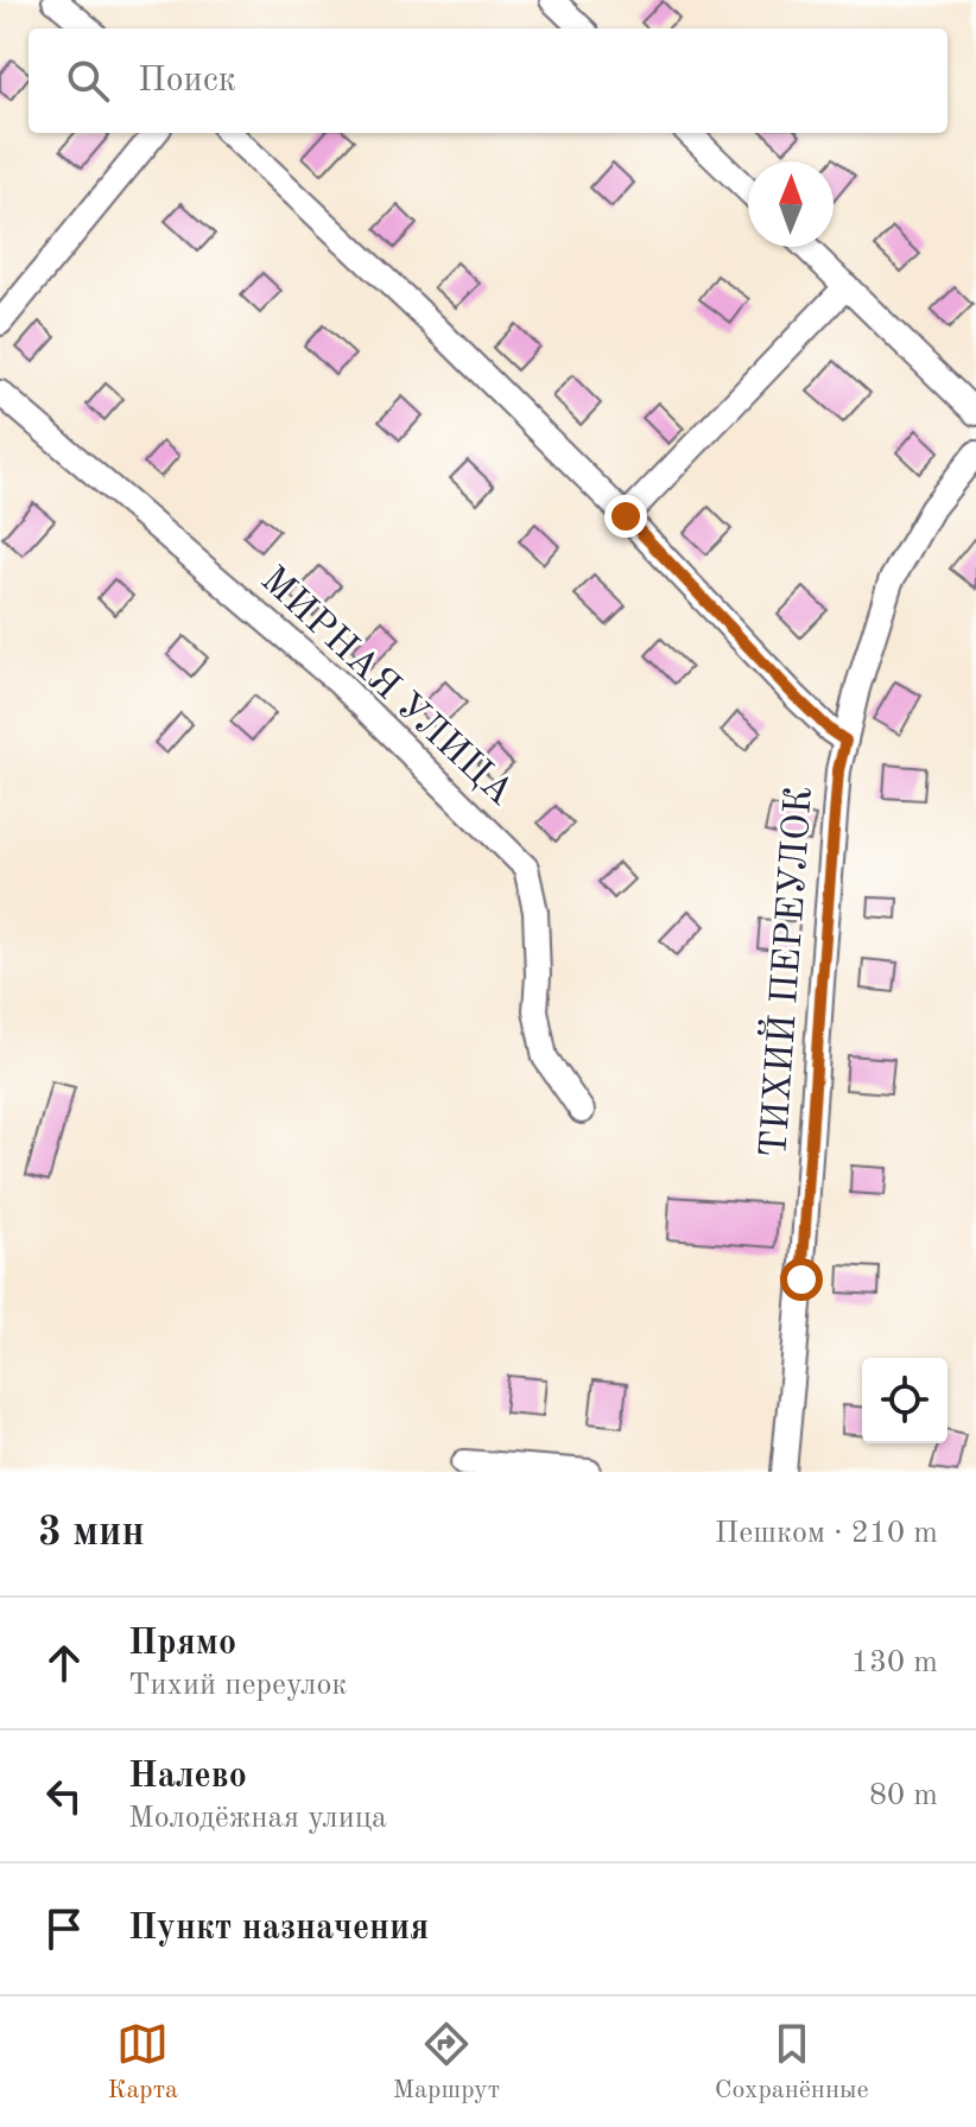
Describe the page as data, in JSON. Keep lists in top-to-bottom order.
{
  "streets": {
    "street": ["МИРНАЯ УЛИЦА", "ТИХИЙ ПЕРЕУЛОК"]
  },
  "north": "top",
  "page": {
    "search": "Поиск",
    "heading": ["3 мин", "Пешком · 210 m"],
    "list": [
      ["Прямо", "Тихий переулок", "130 m"],
      ["Налево", "Молодёжная улица", "80 m"],
      "Пункт назначения"
    ],
    "nav": ["Карта", "Маршрут", "Сохранённые"]
  }
}
